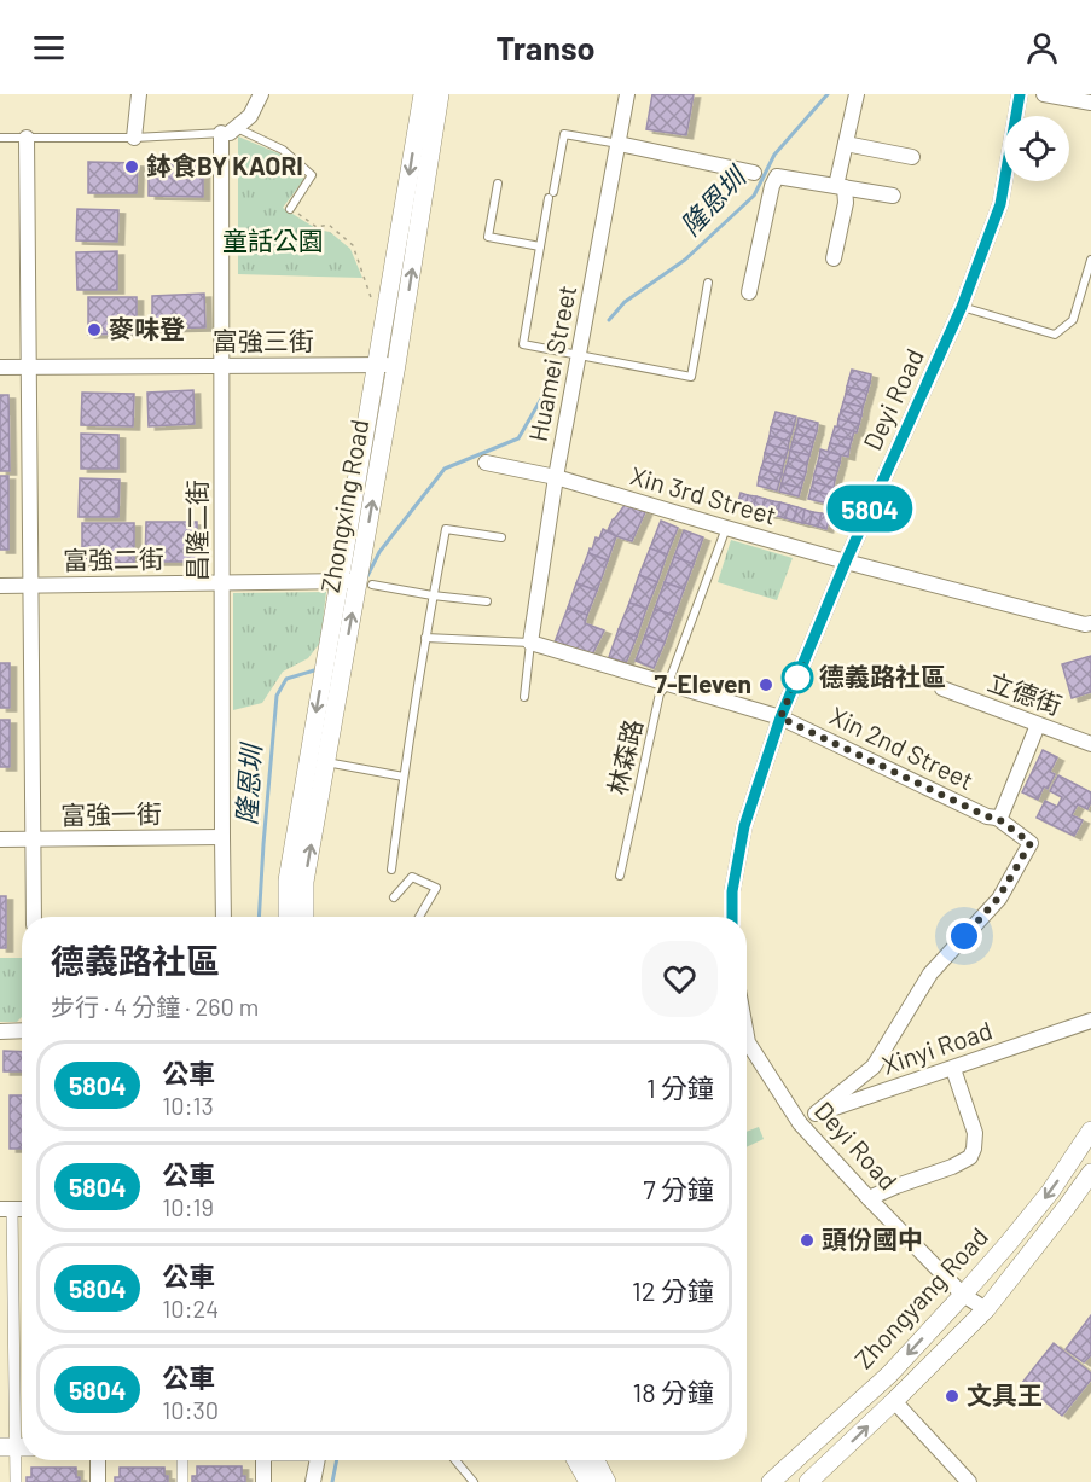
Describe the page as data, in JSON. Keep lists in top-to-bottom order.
{
  "streets": {
    "street": [
      "富強三街",
      "Huamei Street",
      "Deyi Road",
      "Xin 3rd Street",
      "Zhongxing Road",
      "昌隆二街",
      "富強二街",
      "立德街",
      "Xin 2nd Street",
      "富強一街",
      "Xinyi Road",
      "Zhongyang Road"
    ],
    "lane": ["林森路"]
  },
  "crossings": [
    ["富強三街", "Zhongxing Road"],
    ["富強三街", "昌隆二街"],
    ["Huamei Street", "Xin 3rd Street"],
    ["Huamei Street", "Xin 2nd Street"],
    ["Deyi Road", "Xin 3rd Street"],
    ["Deyi Road", "Xin 2nd Street"],
    ["Deyi Road", "Xinyi Road"],
    ["Deyi Road", "Zhongyang Road"],
    ["Xin 3rd Street", "林森路"],
    ["Zhongxing Road", "富強二街"],
    ["昌隆二街", "富強二街"],
    ["昌隆二街", "富強一街"],
    ["Xin 2nd Street", "林森路"],
    ["Xin 2nd Street", "Xinyi Road"]
  ],
  "water": ["隆恩圳"],
  "parks": ["童話公園"],
  "places": [
    "鉢食BY KAORI",
    "麥味登",
    "德義路社區",
    "7-Eleven",
    "頭份國中",
    "文具王"
  ],
  "lines": ["bus line 5804"],
  "page": {
    "header": "Transo",
    "on_map": "5804",
    "heading": ["德義路社區", "步行 · 4 分鐘 · 260 m"],
    "list": [
      {
        "mark": "5804",
        "name": "公車",
        "note": "10:13",
        "value": "1 分鐘"
      },
      {
        "mark": "5804",
        "name": "公車",
        "note": "10:19",
        "value": "7 分鐘"
      },
      {
        "mark": "5804",
        "name": "公車",
        "note": "10:24",
        "value": "12 分鐘"
      },
      {
        "mark": "5804",
        "name": "公車",
        "note": "10:30",
        "value": "18 分鐘"
      }
    ]
  }
}
